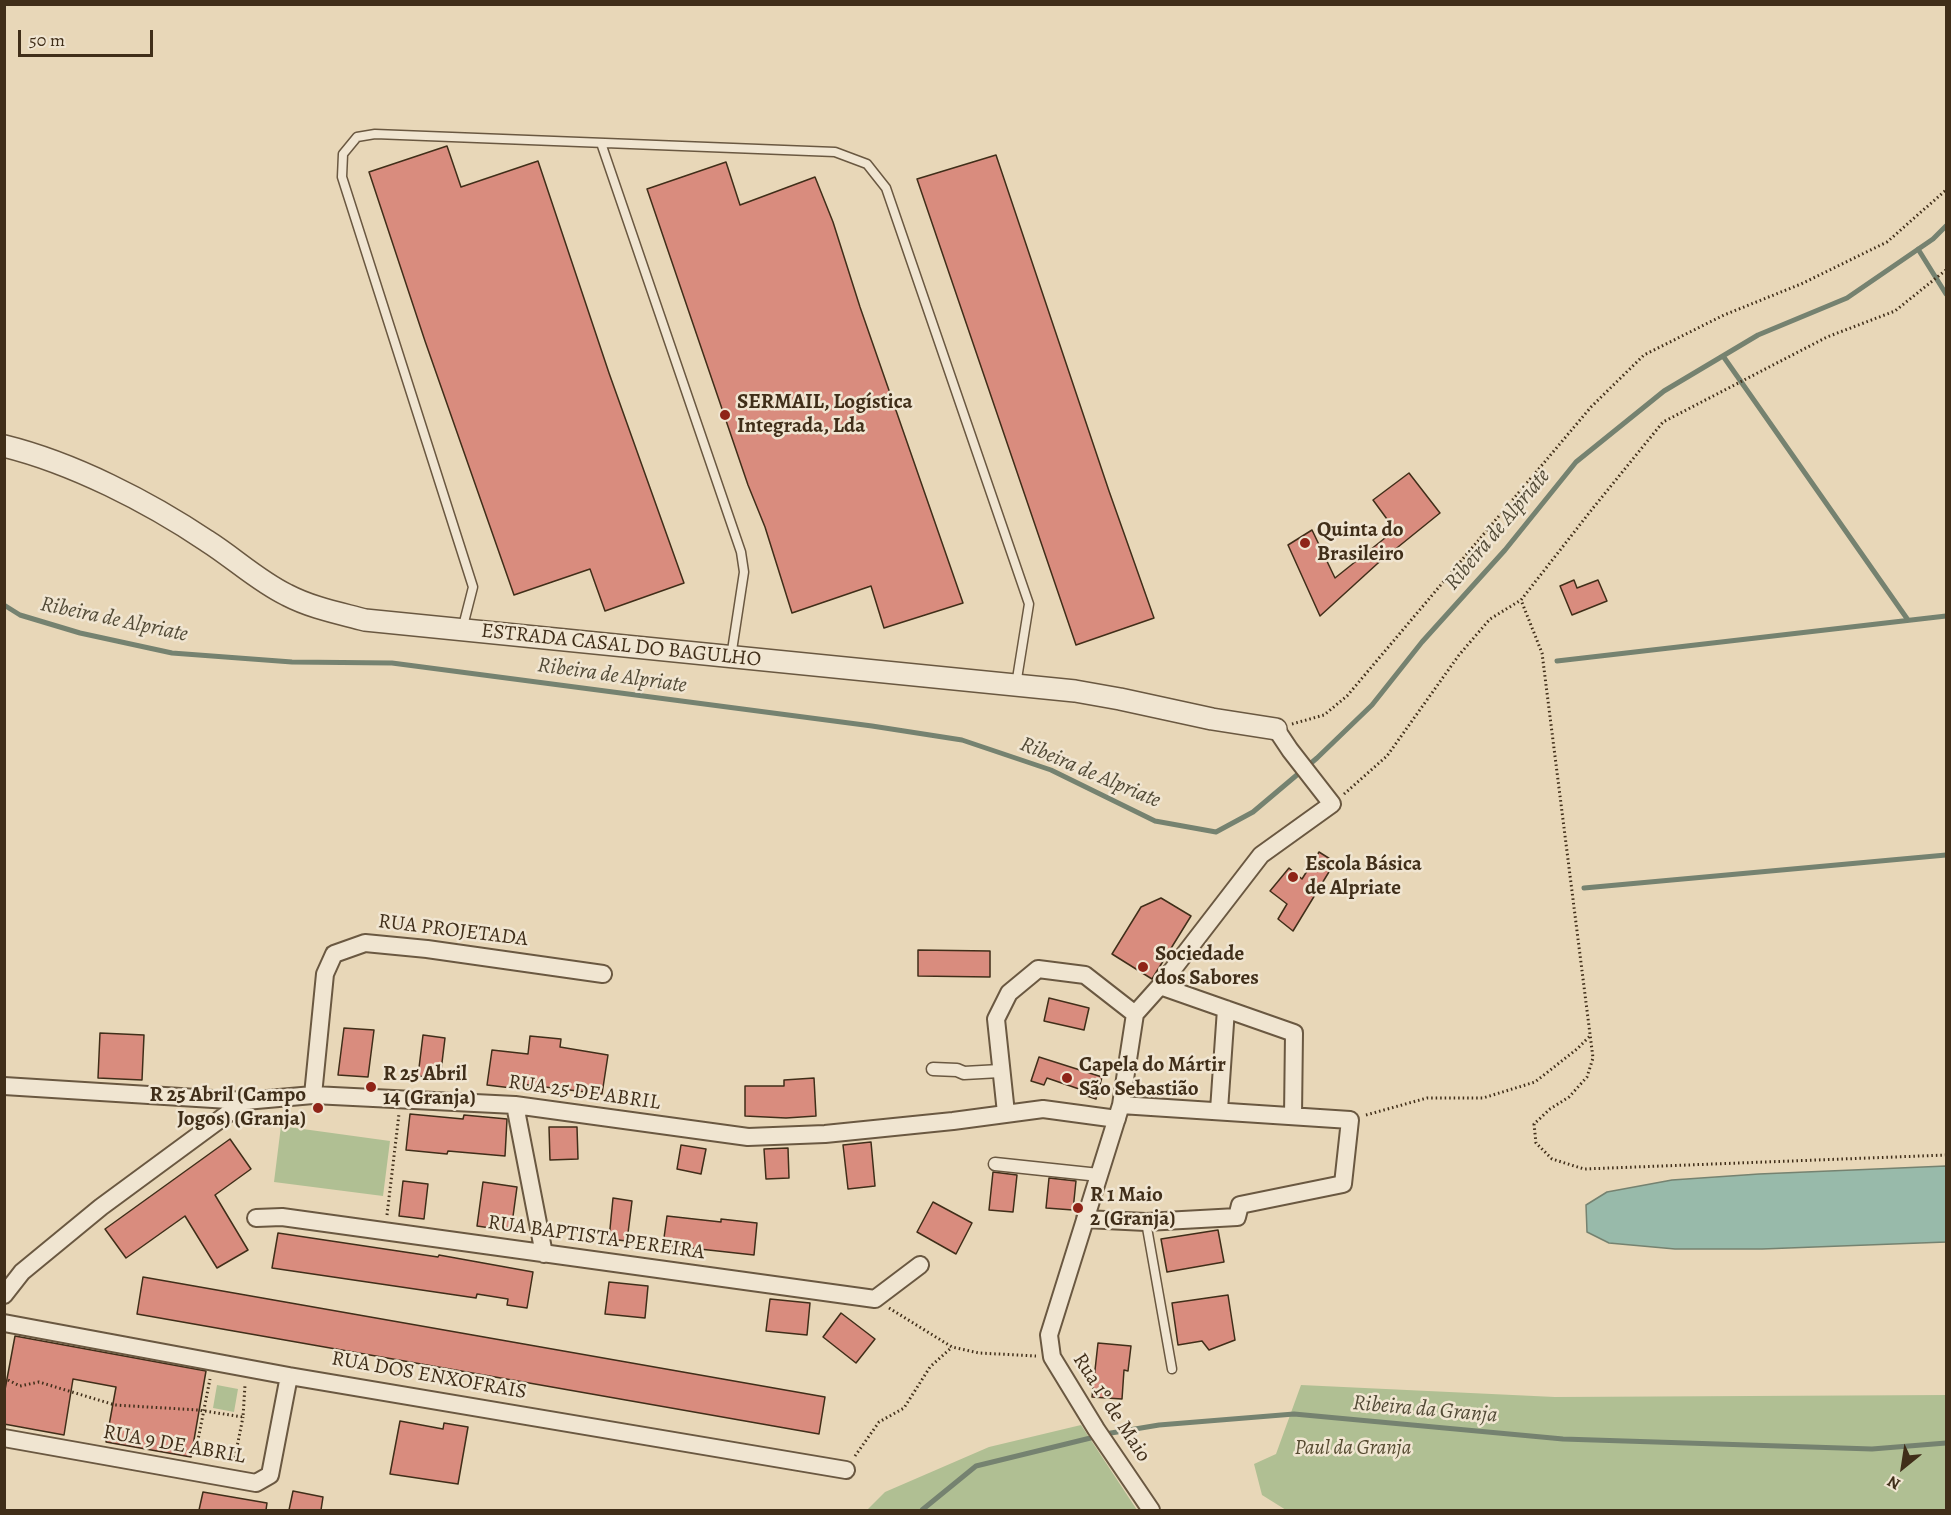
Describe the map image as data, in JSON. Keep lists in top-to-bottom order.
{
  "streets": {
    "street": [
      "ESTRADA CASAL DO BAGULHO",
      "RUA PROJETADA",
      "RUA 25 DE ABRIL",
      "RUA BAPTISTA PEREIRA",
      "RUA DOS ENXOFRAIS",
      "Rua 1º de Maio",
      "RUA 9 DE ABRIL"
    ]
  },
  "crossings": [
    ["RUA PROJETADA", "RUA 25 DE ABRIL"],
    ["RUA 25 DE ABRIL", "Rua 1º de Maio"],
    ["RUA DOS ENXOFRAIS", "RUA 9 DE ABRIL"]
  ],
  "water": ["Ribeira de Alpriate", "Ribeira da Granja"],
  "parks": ["Paul da Granja"],
  "places": [
    "SERMAIL, Logística Integrada, Lda",
    "Quinta do Brasileiro",
    "Escola Básica de Alpriate",
    "Sociedade dos Sabores",
    "Capela do Mártir São Sebastião",
    "R 25 Abril 14 (Granja)",
    "R 25 Abril (Campo Jogos) (Granja)",
    "R 1 Maio 2 (Granja)"
  ],
  "scale_bar": "50 m",
  "north": "bottom left"
}
